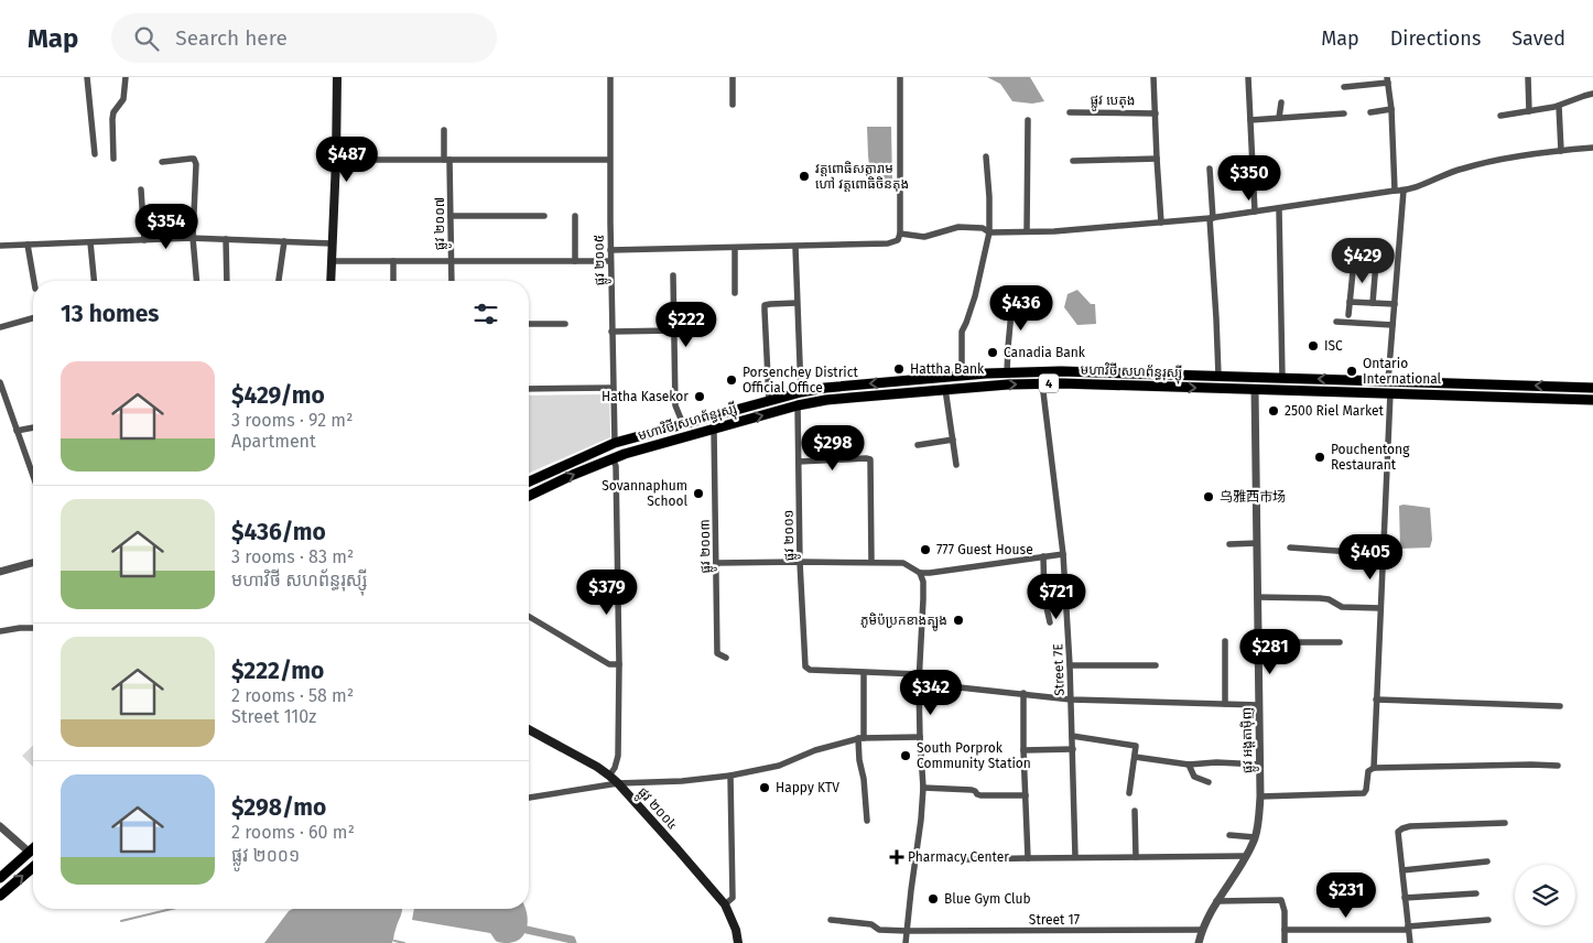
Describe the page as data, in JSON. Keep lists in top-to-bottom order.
{
  "streets": {
    "highway": ["មហាវិថី សហព័ន្ធរុស្ស៊ី", "4"],
    "main road": ["ផ្លូវ ២០០៤"],
    "street": [
      "ផ្លូវ បេតុង",
      "ផ្លូវ ២០០៧",
      "ផ្លូវ ២០០៥",
      "ផ្លូវ ២០០១",
      "ផ្លូវ ២០០៣",
      "Street 7E",
      "ផ្លូវ អង្តតាម៉ិញ",
      "Street 17"
    ]
  },
  "crossings": [
    ["ផ្លូវ ២០០៥", "មហាវិថី សហព័ន្ធរុស្ស៊ី"],
    ["មហាវិថី សហព័ន្ធរុស្ស៊ី", "ផ្លូវ ២០០១"],
    ["មហាវិថី សហព័ន្ធរុស្ស៊ី", "ផ្លូវ ២០០៣"],
    ["មហាវិថី សហព័ន្ធរុស្ស៊ី", "Street 7E"],
    ["មហាវិថី សហព័ន្ធរុស្ស៊ី", "ផ្លូវ អង្តតាម៉ិញ"],
    ["ផ្លូវ អង្តតាម៉ិញ", "Street 17"]
  ],
  "places": {
    "other": [
      "វត្តពោធិសត្តារាម ហៅ វត្តពោធិចិនតុង",
      "ISC",
      "Canadia Bank",
      "Hattha Bank",
      "Ontario International",
      "Porsenchey District Official Office",
      "Hatha Kasekor",
      "2500 Riel Market",
      "Pouchentong Restaurant",
      "Sovannaphum School",
      "乌雅西市场",
      "777 Guest House",
      "ភូមិប៉ប្រកខាងត្បូង",
      "South Porprok Community Station",
      "Happy KTV",
      "Blue Gym Club"
    ],
    "health": ["Pharmacy Center"]
  },
  "page": {
    "header": "Map",
    "search": "Search here",
    "nav": ["Map", "Directions", "Saved"],
    "price": [
      "$487",
      "$350",
      "$354",
      "$429",
      "$436",
      "$222",
      "$298",
      "$405",
      "$379",
      "$721",
      "$281",
      "$342",
      "$231"
    ],
    "heading": "13 homes",
    "list": [
      {
        "name": "$429/mo",
        "note": "3 rooms · 92 m² · Apartment"
      },
      {
        "name": "$436/mo",
        "note": "3 rooms · 83 m² · មហាវិថី សហព័ន្ធរុស្ស៊ី"
      },
      {
        "name": "$222/mo",
        "note": "2 rooms · 58 m² · Street 110z"
      },
      {
        "name": "$298/mo",
        "note": "2 rooms · 60 m² · ផ្លូវ ២០០១"
      }
    ]
  }
}
